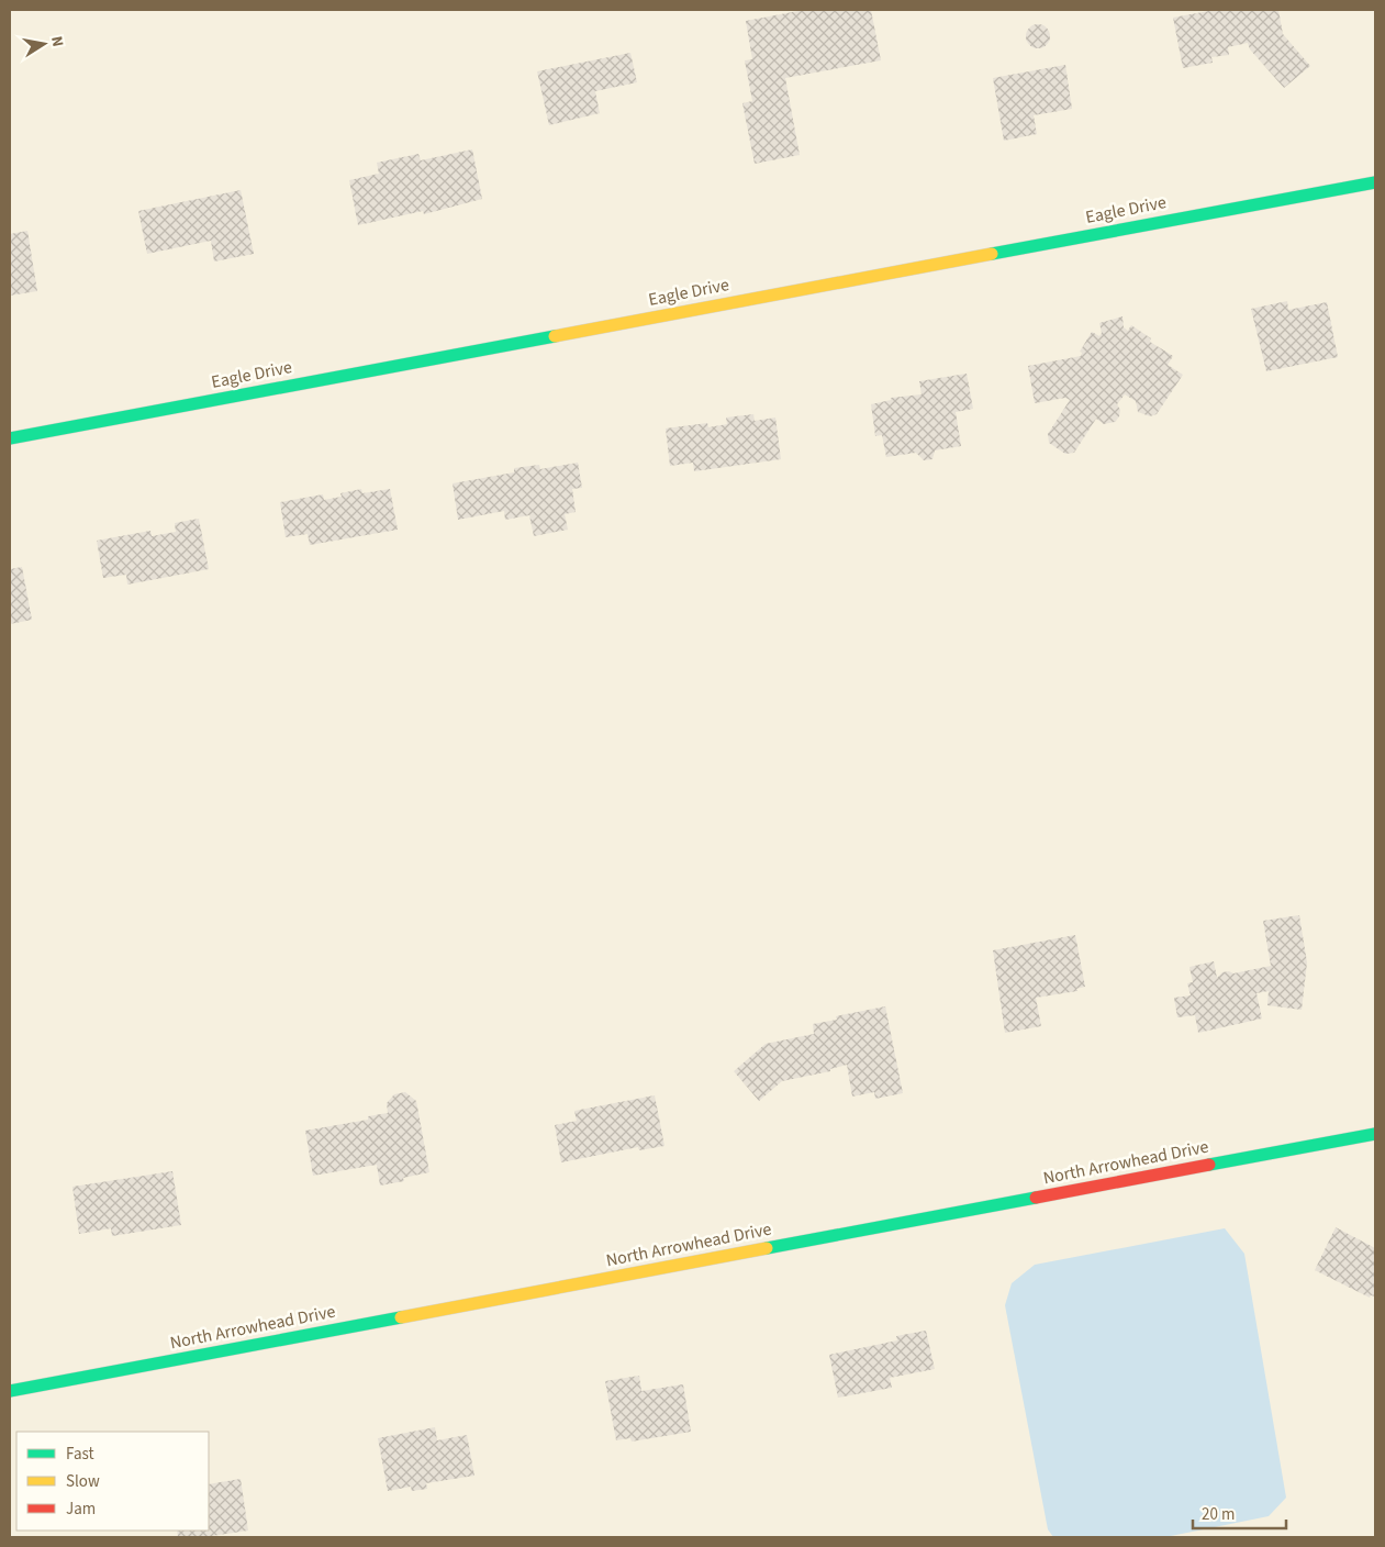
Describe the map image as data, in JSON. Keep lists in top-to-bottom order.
{
  "streets": {
    "street": ["Eagle Drive", "North Arrowhead Drive"]
  },
  "legend": ["Fast", "Slow", "Jam"],
  "scale_bar": "20 m",
  "north": "right"
}
